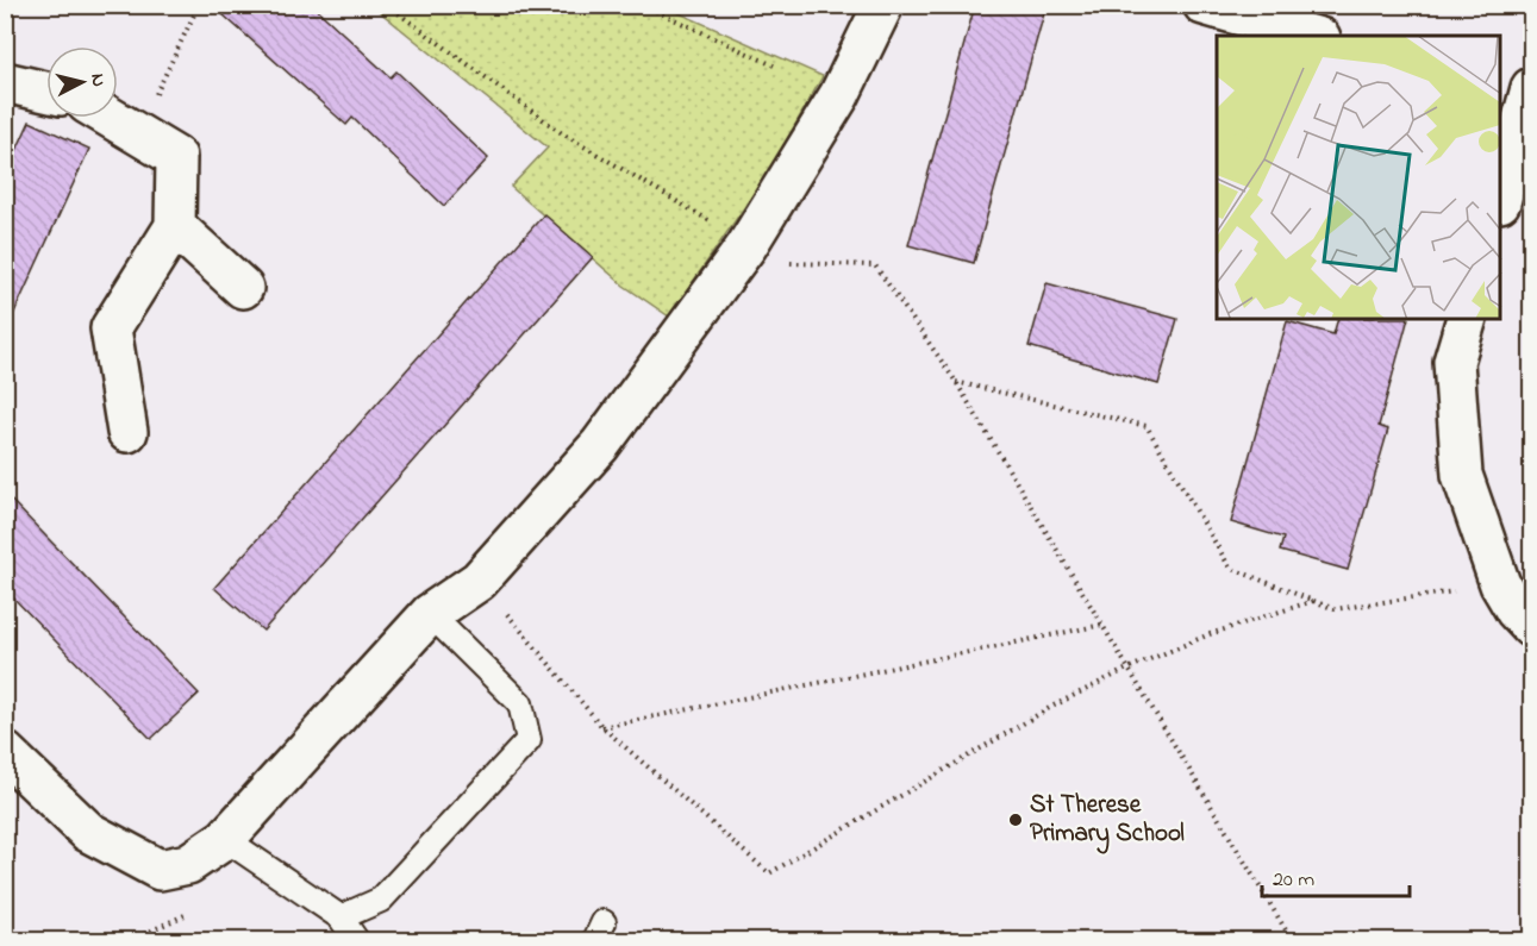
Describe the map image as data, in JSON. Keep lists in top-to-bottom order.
{
  "places": ["St Therese Primary School"],
  "scale_bar": "20 m",
  "north": "right"
}
